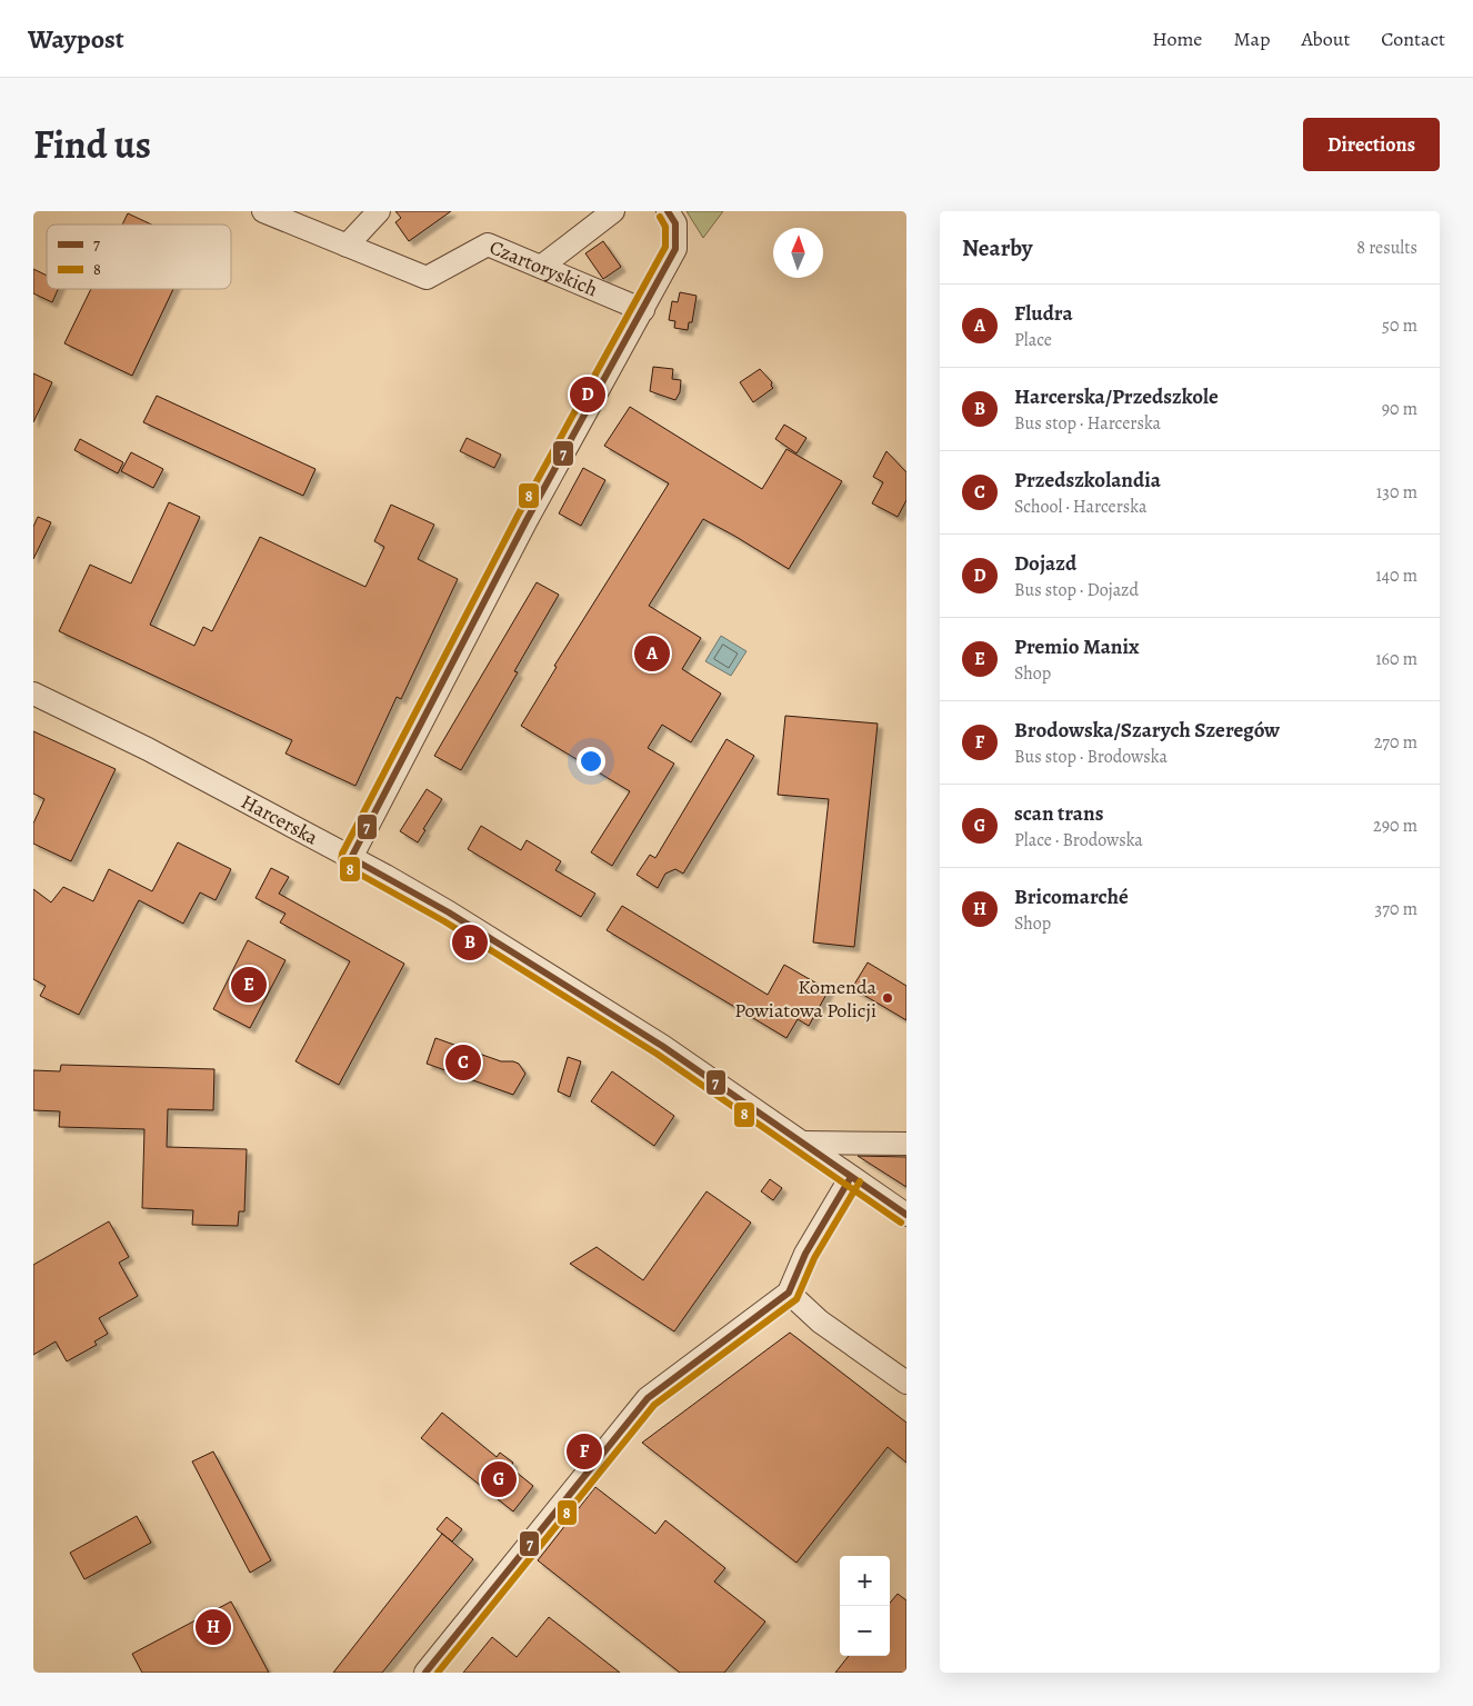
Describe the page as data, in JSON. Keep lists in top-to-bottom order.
{
  "streets": {
    "street": ["Czartoryskich", "Harcerska"]
  },
  "places": ["Komenda Powiatowa Policji"],
  "lines": ["transit line 7", "transit line 8"],
  "legend": ["7", "8"],
  "north": "top",
  "page": {
    "header": "Waypost",
    "nav": [
      "Home",
      "Map",
      "About",
      "Contact"
    ],
    "title": "Find us",
    "buttons": "Directions",
    "heading": ["Nearby", "8 results"],
    "list": [
      {
        "mark": "A",
        "name": "Fludra",
        "note": "Place",
        "value": "50 m"
      },
      {
        "mark": "B",
        "name": "Harcerska/Przedszkole",
        "note": "Bus stop · Harcerska",
        "value": "90 m"
      },
      {
        "mark": "C",
        "name": "Przedszkolandia",
        "note": "School · Harcerska",
        "value": "130 m"
      },
      {
        "mark": "D",
        "name": "Dojazd",
        "note": "Bus stop · Dojazd",
        "value": "140 m"
      },
      {
        "mark": "E",
        "name": "Premio Manix",
        "note": "Shop",
        "value": "160 m"
      },
      {
        "mark": "F",
        "name": "Brodowska/Szarych Szeregów",
        "note": "Bus stop · Brodowska",
        "value": "270 m"
      },
      {
        "mark": "G",
        "name": "scan trans",
        "note": "Place · Brodowska",
        "value": "290 m"
      },
      {
        "mark": "H",
        "name": "Bricomarché",
        "note": "Shop",
        "value": "370 m"
      }
    ],
    "pins": [
      "D",
      "A",
      "B",
      "E",
      "C",
      "F",
      "G",
      "H"
    ],
    "map_buttons": ["+", "−"]
  }
}
